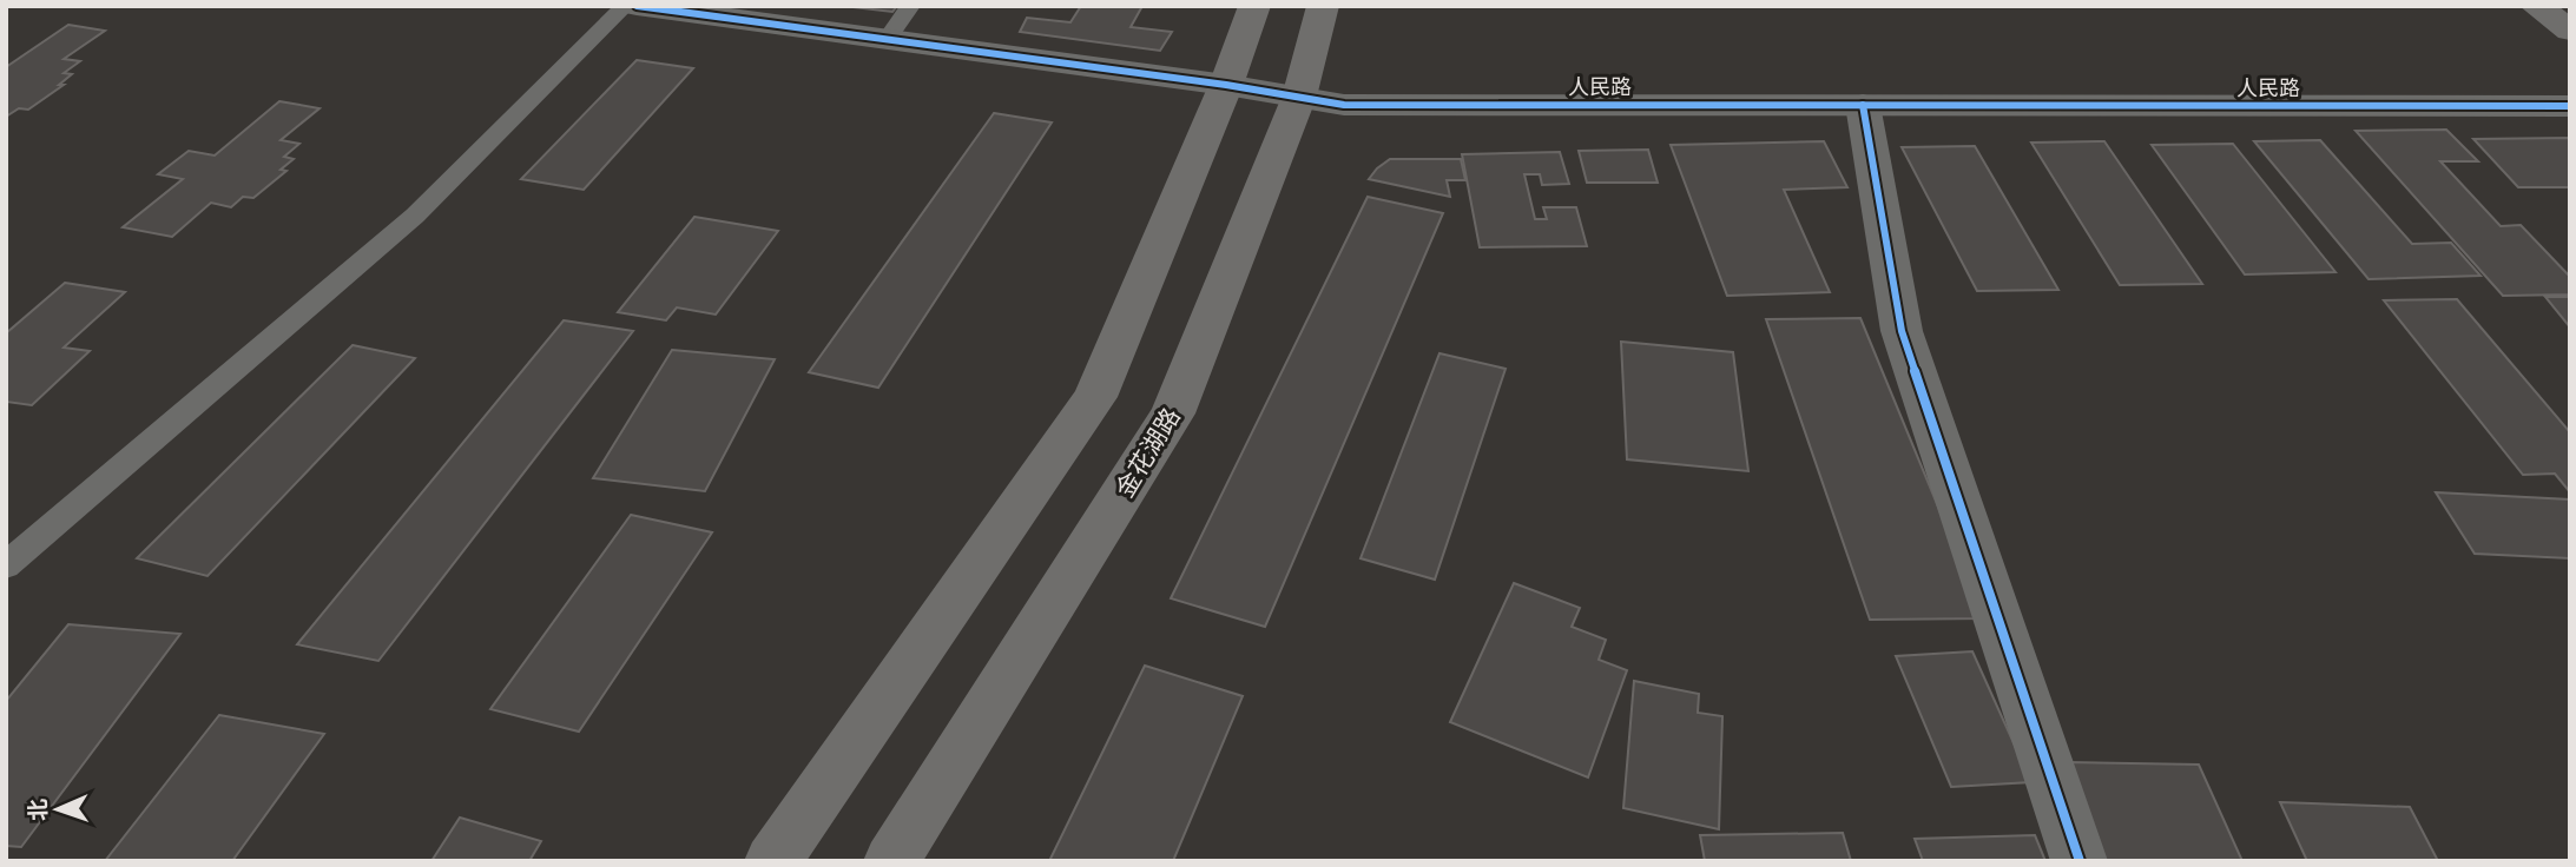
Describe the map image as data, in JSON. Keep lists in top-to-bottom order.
{
  "streets": {
    "main road": ["金花湖路"],
    "street": ["人民路"]
  },
  "crossings": [
    ["人民路", "金花湖路"]
  ],
  "north": "left"
}
